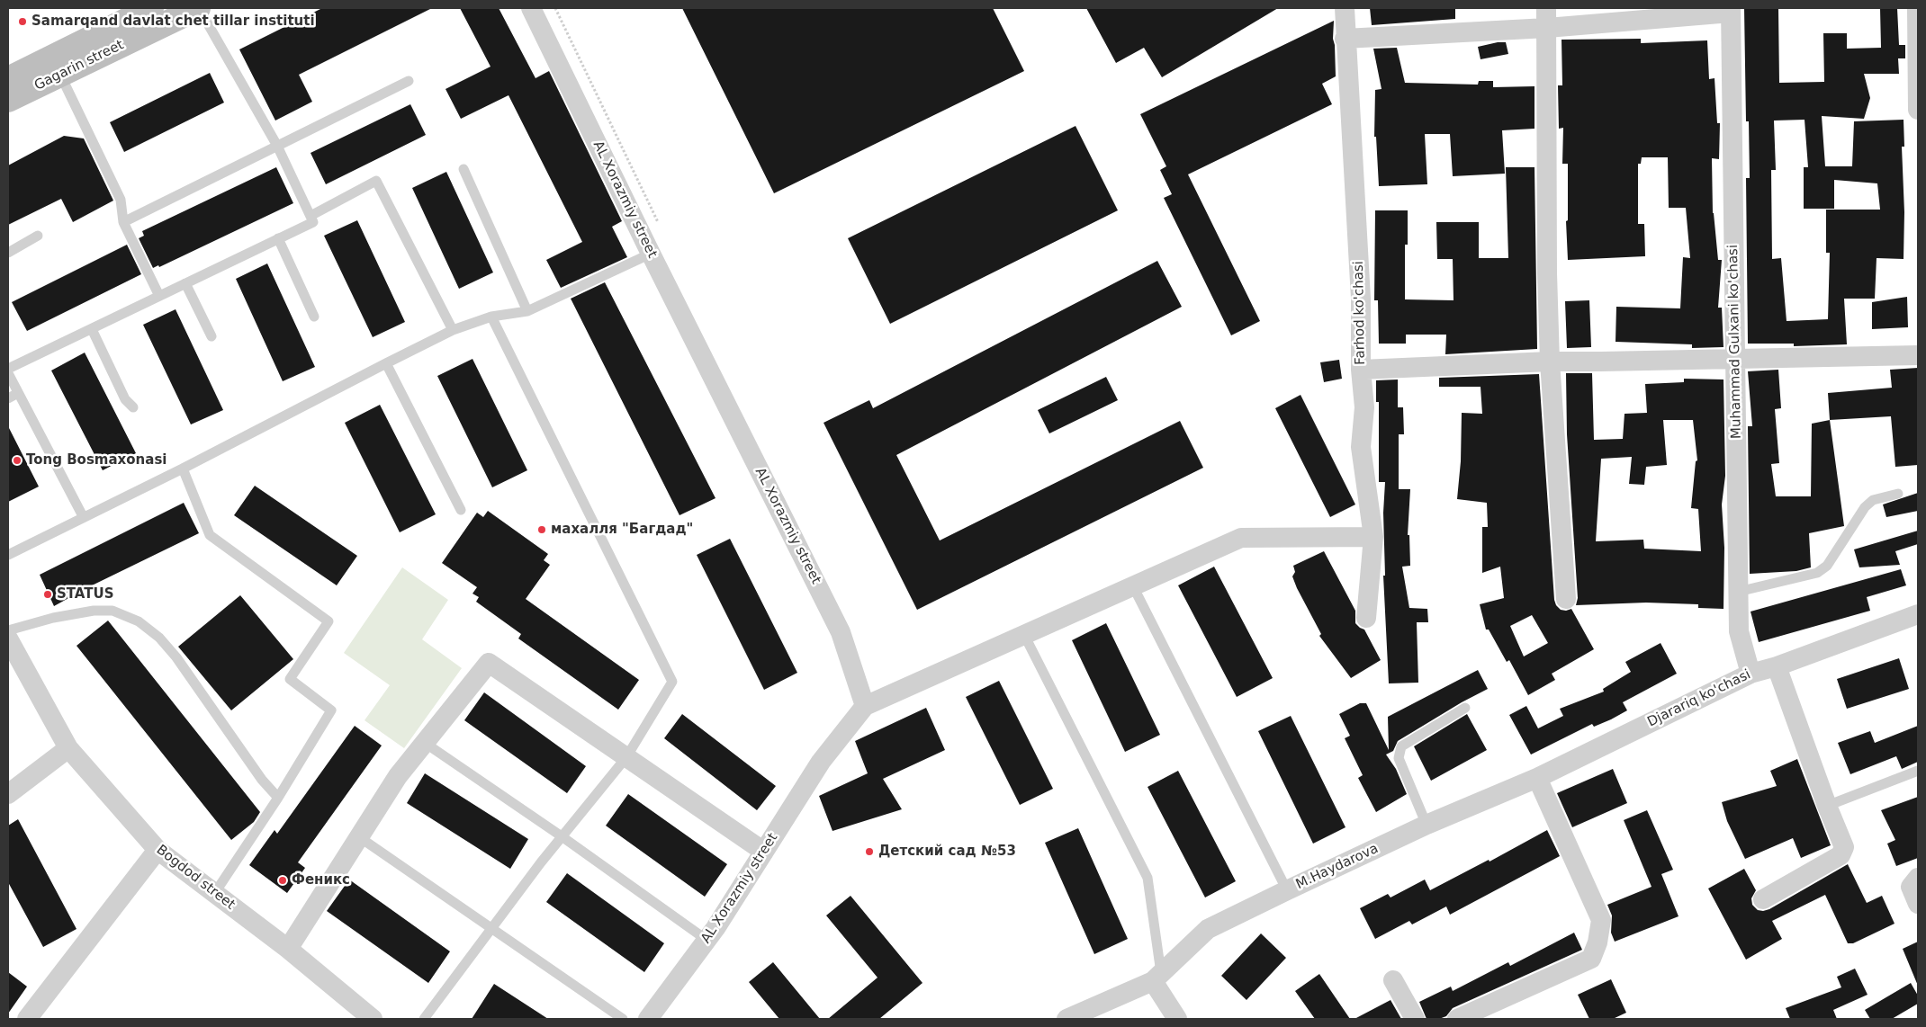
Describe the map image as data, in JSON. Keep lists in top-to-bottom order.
{
  "streets": {
    "main road": ["Gagarin street"],
    "street": [
      "AL Xorazmiy street",
      "Farhod ko'chasi",
      "Muhammad Gulxani ko'chasi",
      "Djarariq ko'chasi",
      "M.Haydarova",
      "Bogdod street"
    ]
  },
  "crossings": [
    ["Muhammad Gulxani ko'chasi", "Djarariq ko'chasi"],
    ["Djarariq ko'chasi", "M.Haydarova"]
  ],
  "places": [
    "Samarqand davlat chet tillar instituti",
    "Tong Bosmaxonasi",
    "махалля \"Багдад\"",
    "STATUS",
    "Детский сад №53",
    "Феникс"
  ]
}
